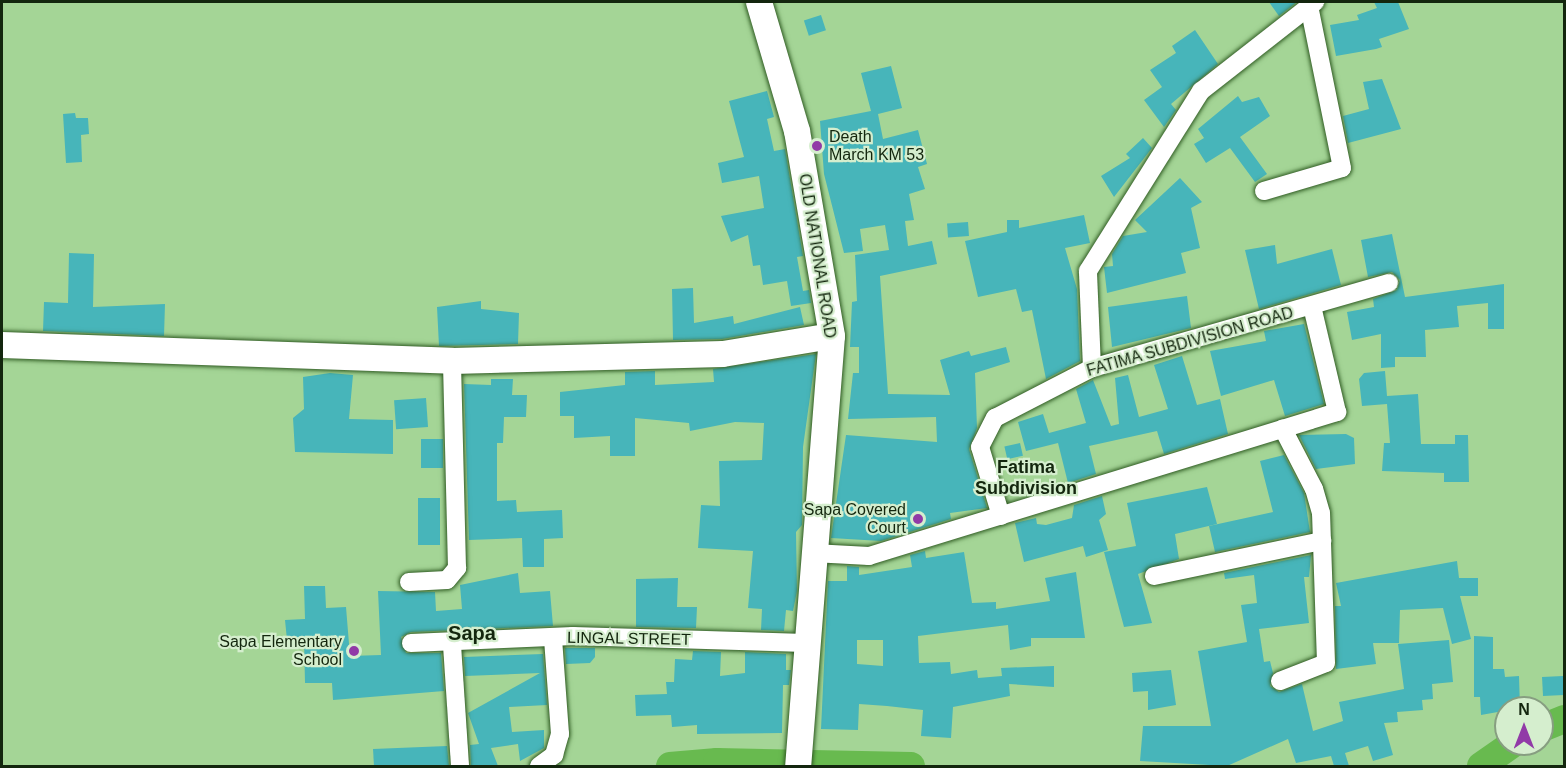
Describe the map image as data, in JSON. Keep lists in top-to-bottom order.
{
  "streets": {
    "main road": ["OLD NATIONAL ROAD"],
    "street": ["FATIMA SUBDIVISION ROAD", "LINGAL STREET"]
  },
  "crossings": [
    ["OLD NATIONAL ROAD", "LINGAL STREET"]
  ],
  "districts": ["Fatima Subdivision", "Sapa"],
  "places": ["Death March KM 53", "Sapa Covered Court", "Sapa Elementary School"],
  "north": "top"
}
